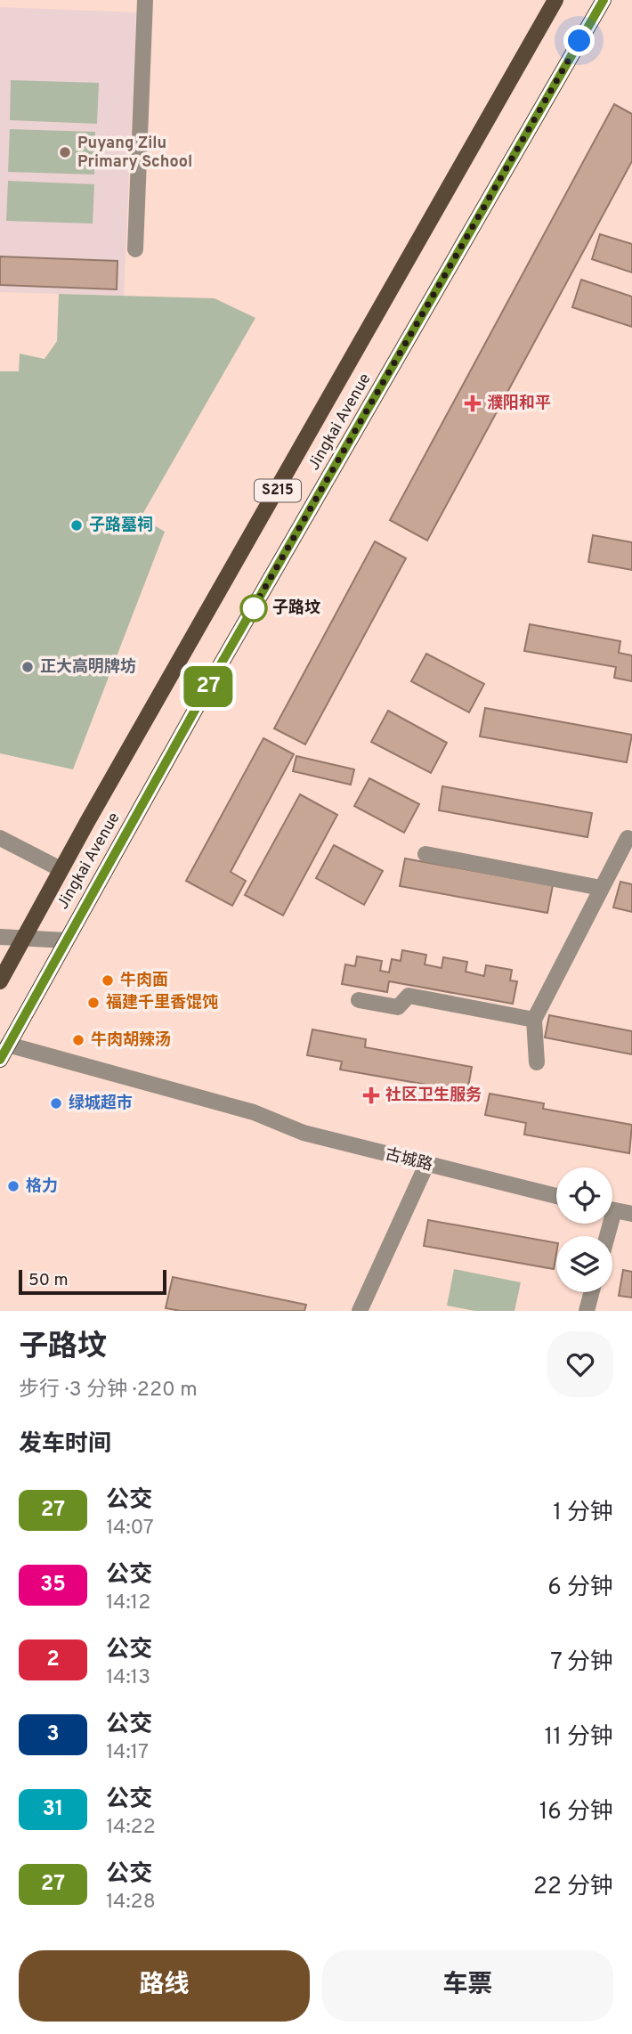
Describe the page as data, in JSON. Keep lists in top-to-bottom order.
{
  "streets": {
    "main road": ["Jingkai Avenue", "S215"],
    "street": ["古城路"]
  },
  "crossings": [
    ["Jingkai Avenue", "古城路"]
  ],
  "places": {
    "other": [
      "Puyang Zilu Primary School",
      "子路墓祠",
      "子路坟",
      "正大高明牌坊",
      "牛肉面",
      "福建千里香馄饨",
      "牛肉胡辣汤",
      "绿城超市",
      "格力"
    ],
    "health": ["濮阳和平", "社区卫生服务"]
  },
  "lines": ["bus line 27"],
  "scale_bar": "50 m",
  "page": {
    "on_map": "27",
    "scale": "50 m",
    "heading": [
      ["子路坟", "步行 · 3 分钟 · 220 m"],
      "发车时间"
    ],
    "list": [
      {
        "mark": "27",
        "name": "公交",
        "note": "14:07",
        "value": "1 分钟"
      },
      {
        "mark": "35",
        "name": "公交",
        "note": "14:12",
        "value": "6 分钟"
      },
      {
        "mark": "2",
        "name": "公交",
        "note": "14:13",
        "value": "7 分钟"
      },
      {
        "mark": "3",
        "name": "公交",
        "note": "14:17",
        "value": "11 分钟"
      },
      {
        "mark": "31",
        "name": "公交",
        "note": "14:22",
        "value": "16 分钟"
      },
      {
        "mark": "27",
        "name": "公交",
        "note": "14:28",
        "value": "22 分钟"
      }
    ],
    "buttons": ["路线", "车票"]
  }
}
